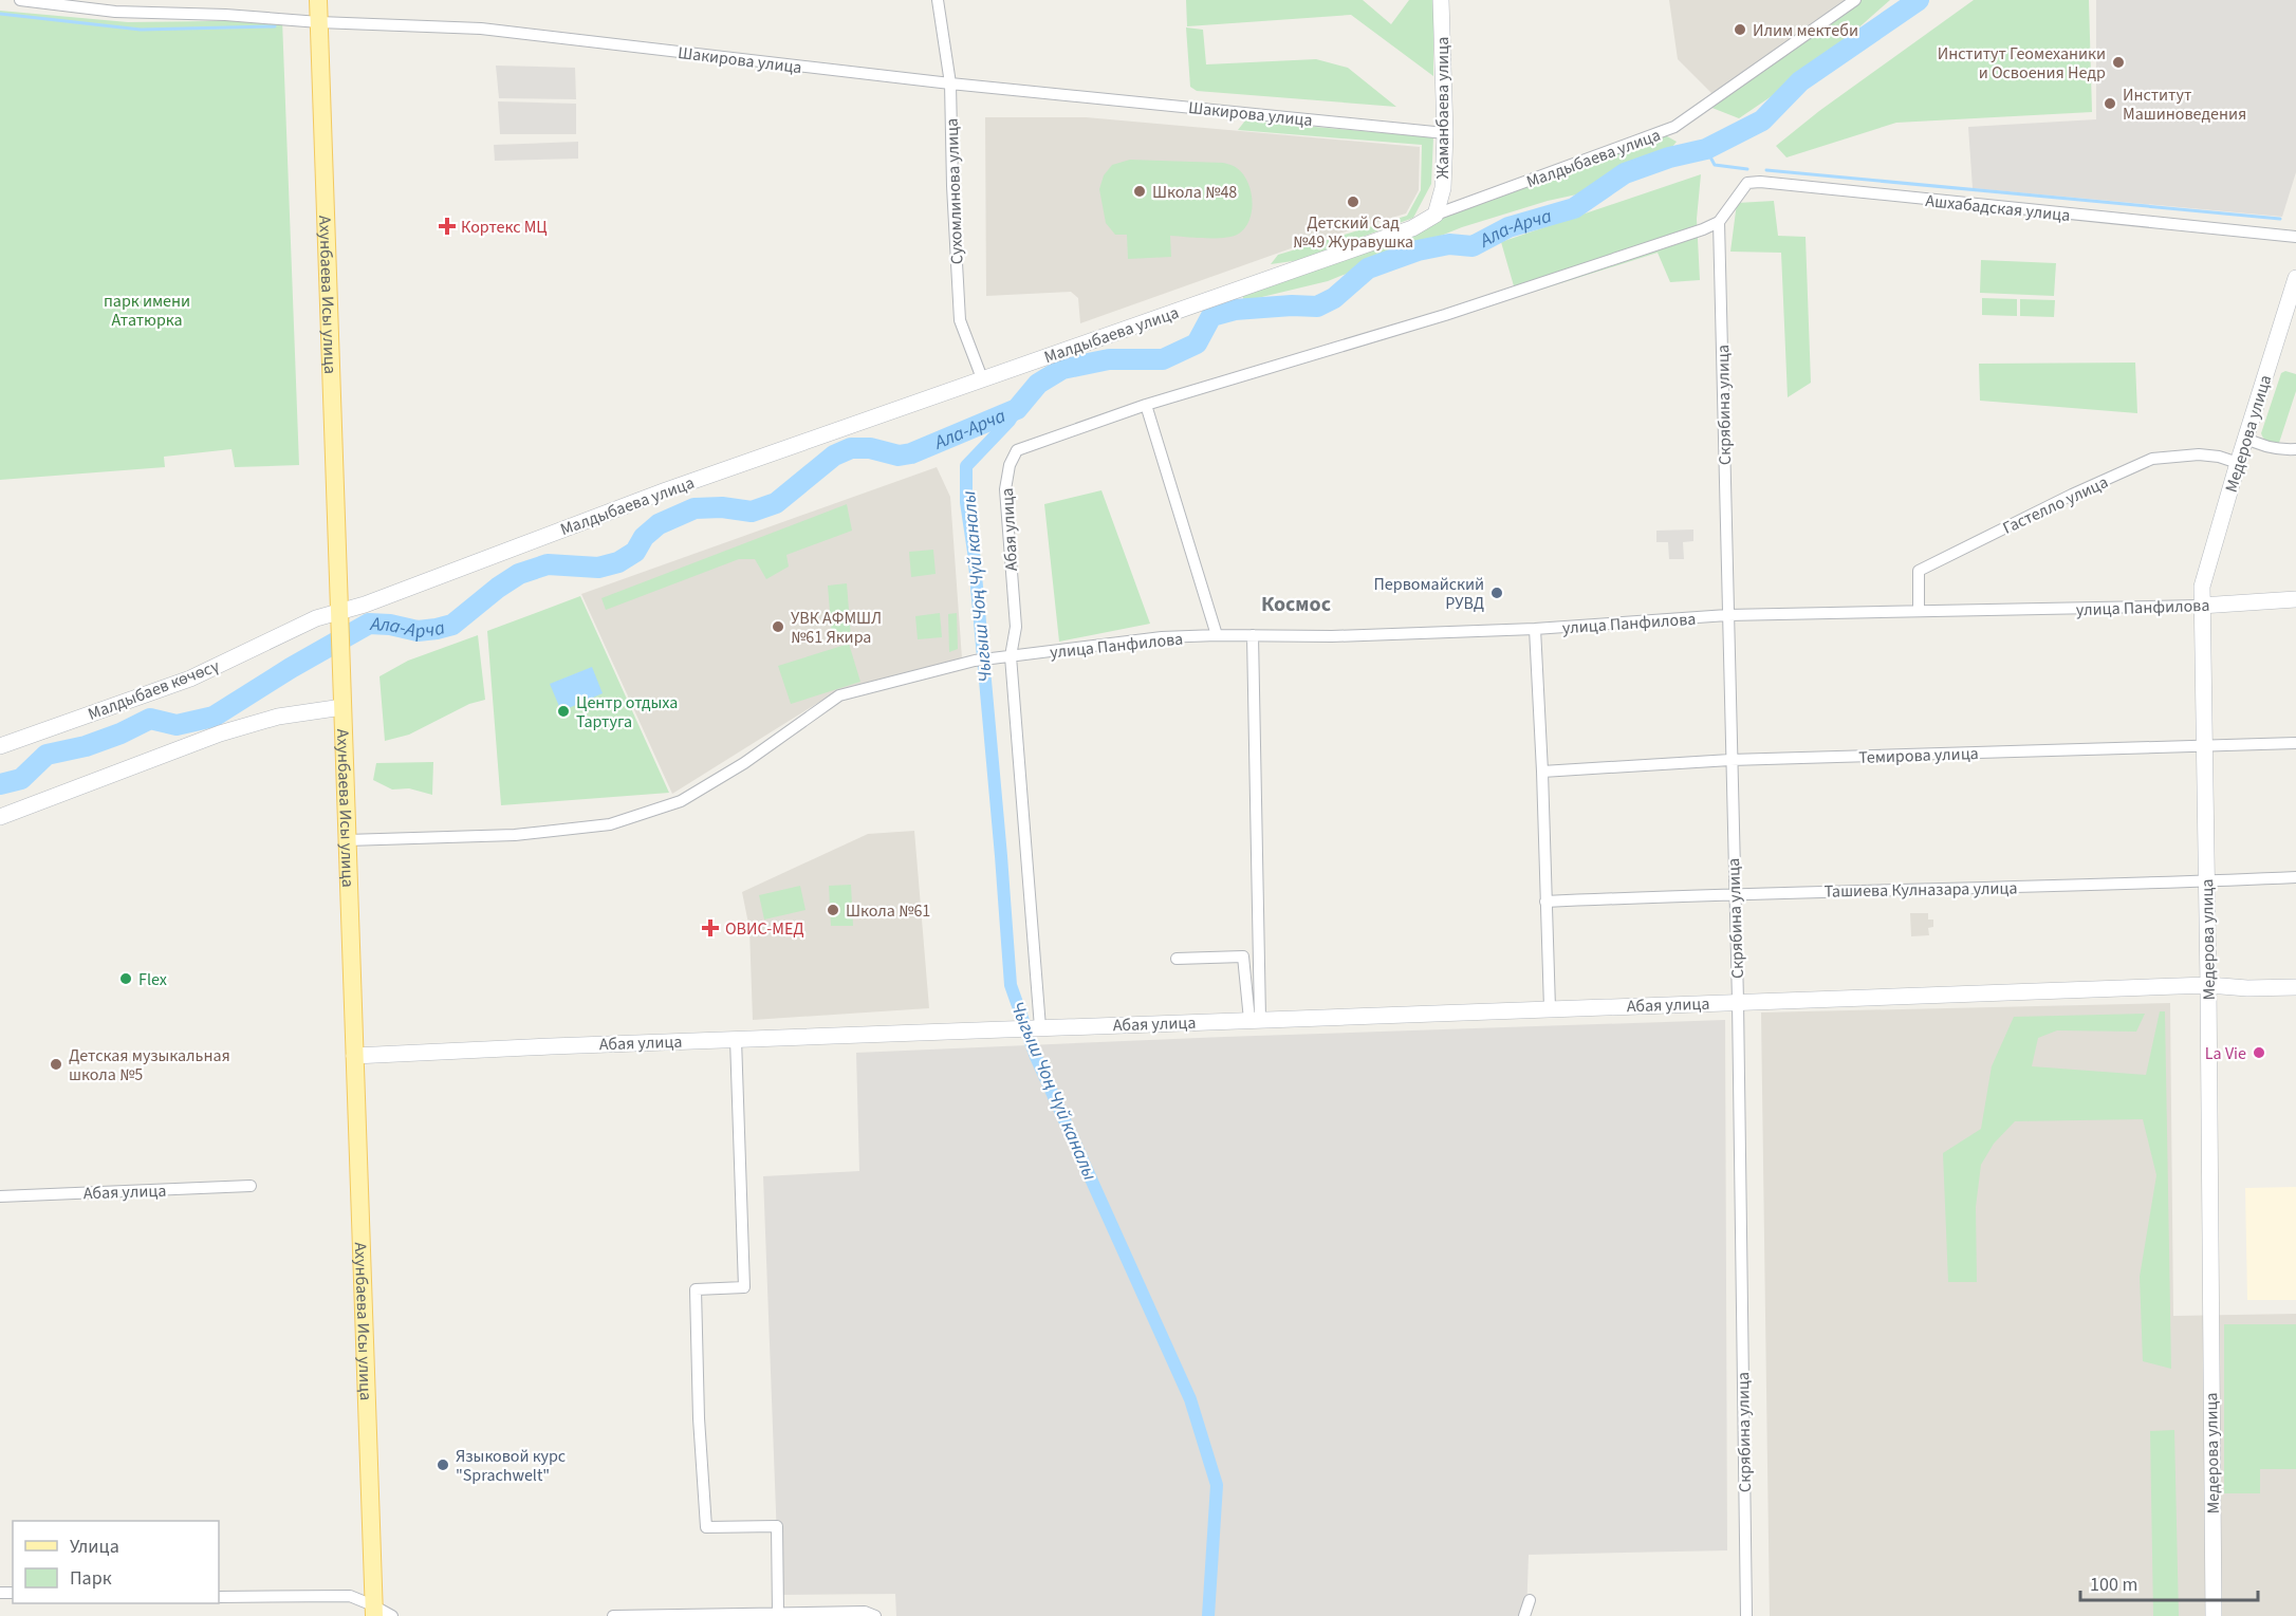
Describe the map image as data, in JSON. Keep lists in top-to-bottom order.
{
  "streets": {
    "main road": ["Ахунбаева Исы улица"],
    "street": [
      "Шакирова улица",
      "Жаманбаева улица",
      "Малдыбаева улица",
      "Сухомлинова улица",
      "Ашхабадская улица",
      "Скрябина улица",
      "Медерова улица",
      "Гастелло улица",
      "Абая улица",
      "улица Панфилова",
      "Малдыбаев көчөсү",
      "Темирова улица",
      "Ташиева Кулназара улица"
    ]
  },
  "crossings": [
    ["Шакирова улица", "Жаманбаева улица"],
    ["Шакирова улица", "Сухомлинова улица"],
    ["Шакирова улица", "Ахунбаева Исы улица"],
    ["Жаманбаева улица", "Малдыбаева улица"],
    ["Малдыбаева улица", "Сухомлинова улица"],
    ["Малдыбаева улица", "Ахунбаева Исы улица"],
    ["Малдыбаева улица", "Малдыбаев көчөсү"],
    ["Ашхабадская улица", "Скрябина улица"],
    ["Ахунбаева Исы улица", "Абая улица"],
    ["Ахунбаева Исы улица", "улица Панфилова"],
    ["Ахунбаева Исы улица", "Малдыбаев көчөсү"],
    ["Скрябина улица", "Абая улица"],
    ["Скрябина улица", "улица Панфилова"],
    ["Скрябина улица", "Темирова улица"],
    ["Скрябина улица", "Ташиева Кулназара улица"],
    ["Медерова улица", "Гастелло улица"],
    ["Медерова улица", "Абая улица"],
    ["Медерова улица", "улица Панфилова"],
    ["Медерова улица", "Темирова улица"],
    ["Медерова улица", "Ташиева Кулназара улица"],
    ["Гастелло улица", "улица Панфилова"],
    ["Абая улица", "улица Панфилова"]
  ],
  "districts": ["Космос"],
  "water": ["Ала-Арча", "Чыгыш Чоң Чүй каналы"],
  "parks": ["парк имени Ататюрка"],
  "places": {
    "other": [
      "Илим мектеби",
      "Институт Геомеханики и Освоения Недр",
      "Институт Машиноведения",
      "Школа №48",
      "Детский Сад №49 Журавушка",
      "Первомайский РУВД",
      "УВК АФМШЛ №61 Якира",
      "Центр отдыха Тартуга",
      "Школа №61",
      "Flex",
      "La Vie",
      "Детская музыкальная школа №5",
      "Языковой курс \"Sprachwelt\""
    ],
    "health": ["Кортекс МЦ", "ОВИС-МЕД"]
  },
  "legend": ["Улица", "Парк"],
  "scale_bar": "100 m"
}
